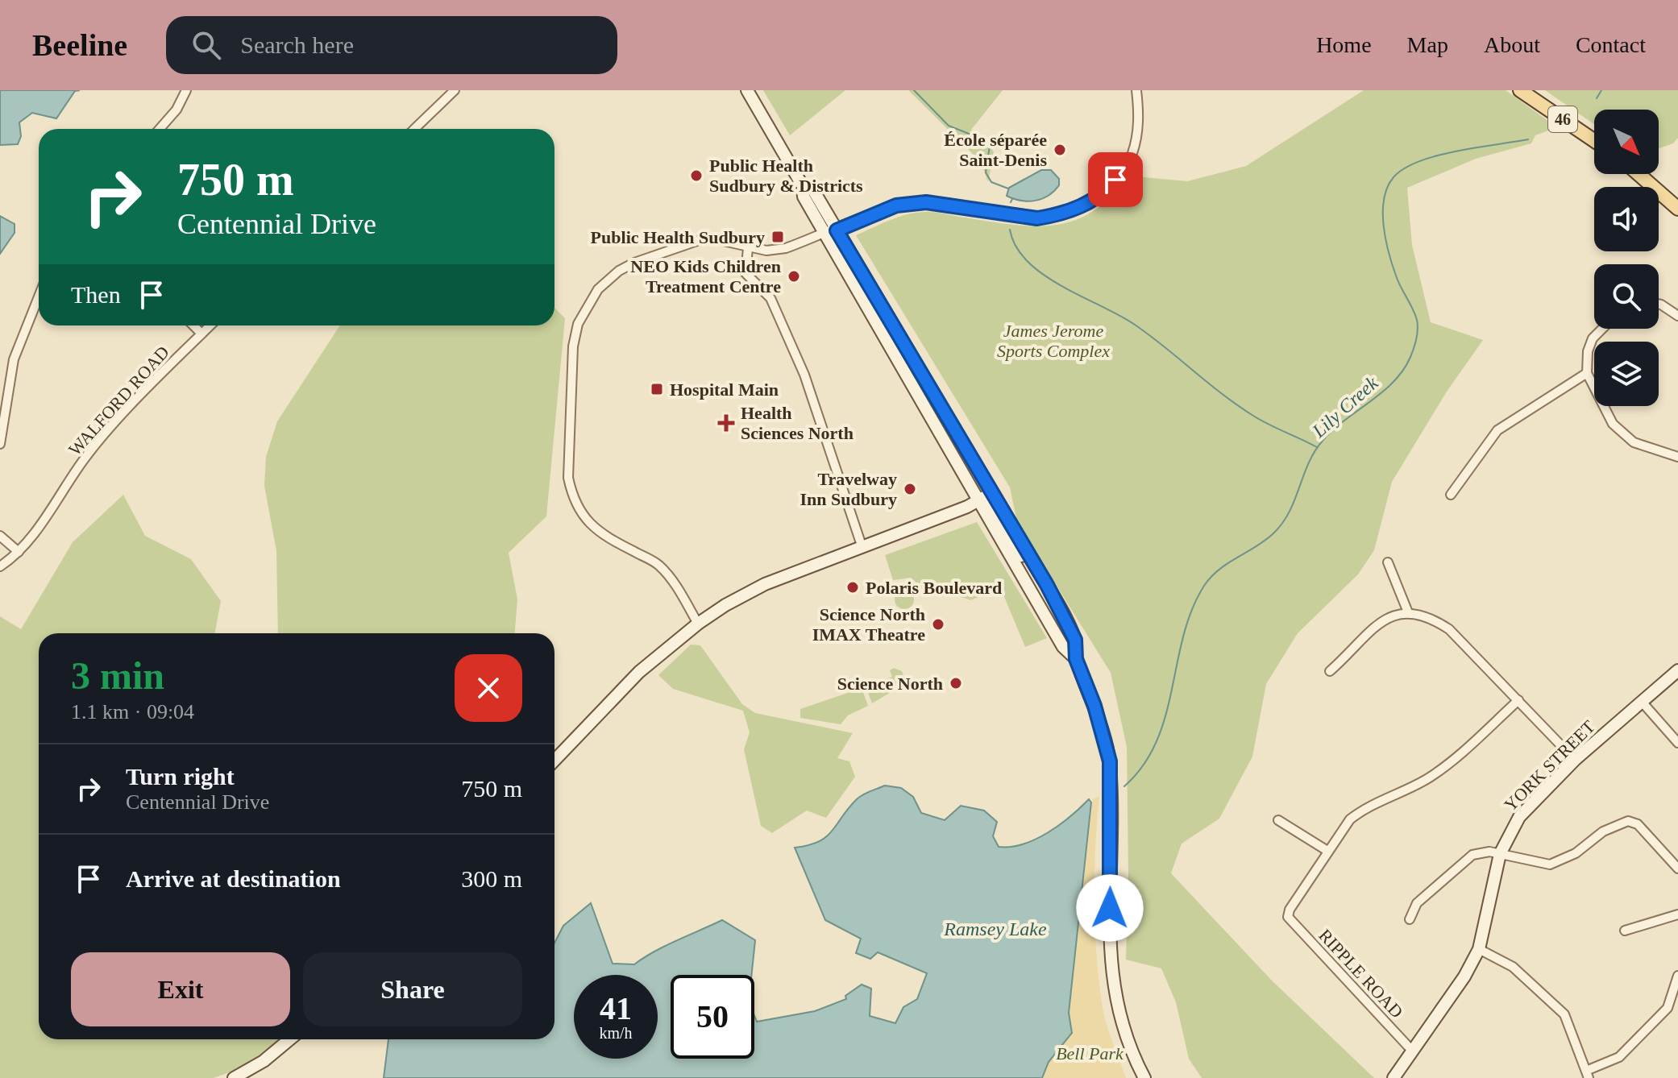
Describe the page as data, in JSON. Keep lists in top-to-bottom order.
{
  "streets": {
    "main road": ["46", "YORK STREET"],
    "street": ["WALFORD ROAD", "RIPPLE ROAD"]
  },
  "crossings": [
    ["YORK STREET", "RIPPLE ROAD"]
  ],
  "water": ["Lily Creek", "Ramsey Lake"],
  "parks": ["James Jerome Sports Complex", "Bell Park"],
  "places": {
    "other": [
      "École séparée Saint-Denis",
      "Public Health Sudbury & Districts",
      "NEO Kids Children Treatment Centre",
      "Travelway Inn Sudbury",
      "Polaris Boulevard",
      "Science North IMAX Theatre",
      "Science North"
    ],
    "transit": ["Public Health Sudbury", "Hospital Main"],
    "health": ["Health Sciences North"]
  },
  "north": "bottom right",
  "page": {
    "header": "Beeline",
    "search": "Search here",
    "nav": [
      "Home",
      "Map",
      "About",
      "Contact"
    ],
    "turn": ["750 m", "Centennial Drive"],
    "then": "Then",
    "heading": ["3 min", "1.1 km · 09:04"],
    "list": [
      {
        "name": "Turn right",
        "note": "Centennial Drive",
        "value": "750 m"
      },
      {
        "name": "Arrive at destination",
        "value": "300 m"
      }
    ],
    "buttons": ["Exit", "Share"],
    "speed": "41 km/h",
    "limit": "50"
  }
}
